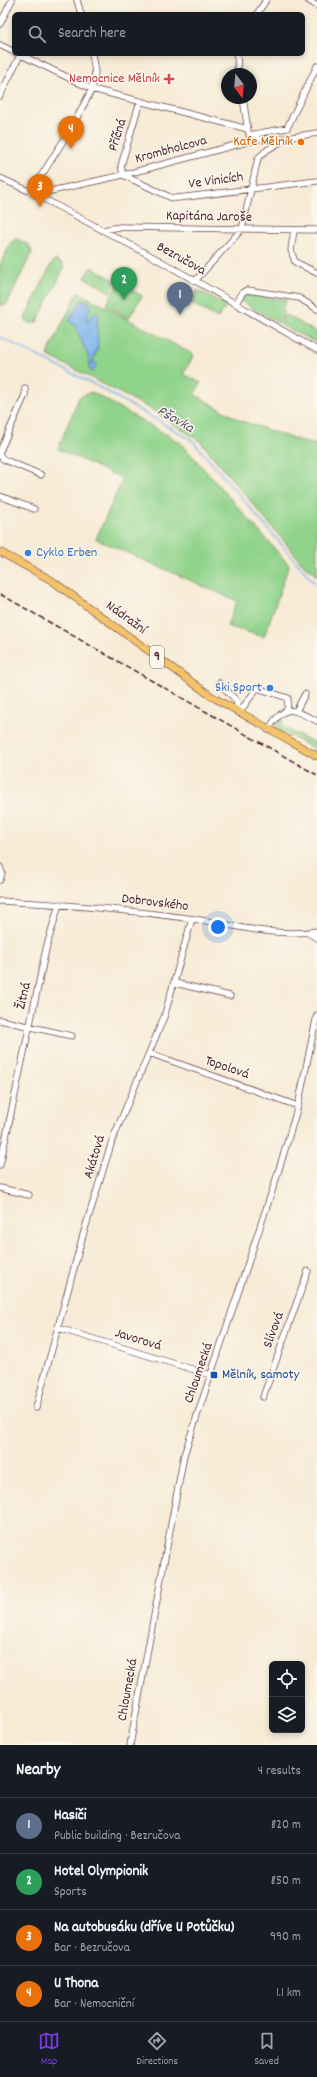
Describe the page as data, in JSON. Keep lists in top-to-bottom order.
{
  "streets": {
    "main road": ["Nádražní", "9"],
    "street": [
      "Příčná",
      "Krombholcova",
      "Ve Vinicích",
      "Kapitána Jaroše",
      "Bezručova",
      "Dobrovského",
      "Žitná",
      "Topolová",
      "Akátová",
      "Slívová",
      "Javorová",
      "Chloumecká"
    ]
  },
  "crossings": [
    ["Příčná", "Krombholcova"],
    ["Příčná", "Ve Vinicích"],
    ["Krombholcova", "Ve Vinicích"],
    ["Krombholcova", "Bezručova"],
    ["Kapitána Jaroše", "Bezručova"],
    ["Dobrovského", "Žitná"],
    ["Dobrovského", "Akátová"],
    ["Topolová", "Akátová"],
    ["Topolová", "Chloumecká"],
    ["Akátová", "Javorová"],
    ["Javorová", "Chloumecká"]
  ],
  "water": ["Pšovka"],
  "places": {
    "health": ["Nemocnice Mělník"],
    "other": ["Kafe Mělník", "Cyklo Erben", "Ski Sport"],
    "transit": ["Mělník, samoty"]
  },
  "north": "bottom",
  "page": {
    "search": "Search here",
    "pins": [
      "4",
      "3",
      "2",
      "1"
    ],
    "heading": ["Nearby", "4 results"],
    "list": [
      {
        "mark": "1",
        "name": "Hasiči",
        "note": "Public building · Bezručova",
        "value": "820 m"
      },
      {
        "mark": "2",
        "name": "Hotel Olympionik",
        "note": "Sports",
        "value": "850 m"
      },
      {
        "mark": "3",
        "name": "Na autobusáku (dříve U Potůčku)",
        "note": "Bar · Bezručova",
        "value": "990 m"
      },
      {
        "mark": "4",
        "name": "U Thona",
        "note": "Bar · Nemocniční",
        "value": "1.1 km"
      }
    ],
    "nav": ["Map", "Directions", "Saved"]
  }
}
